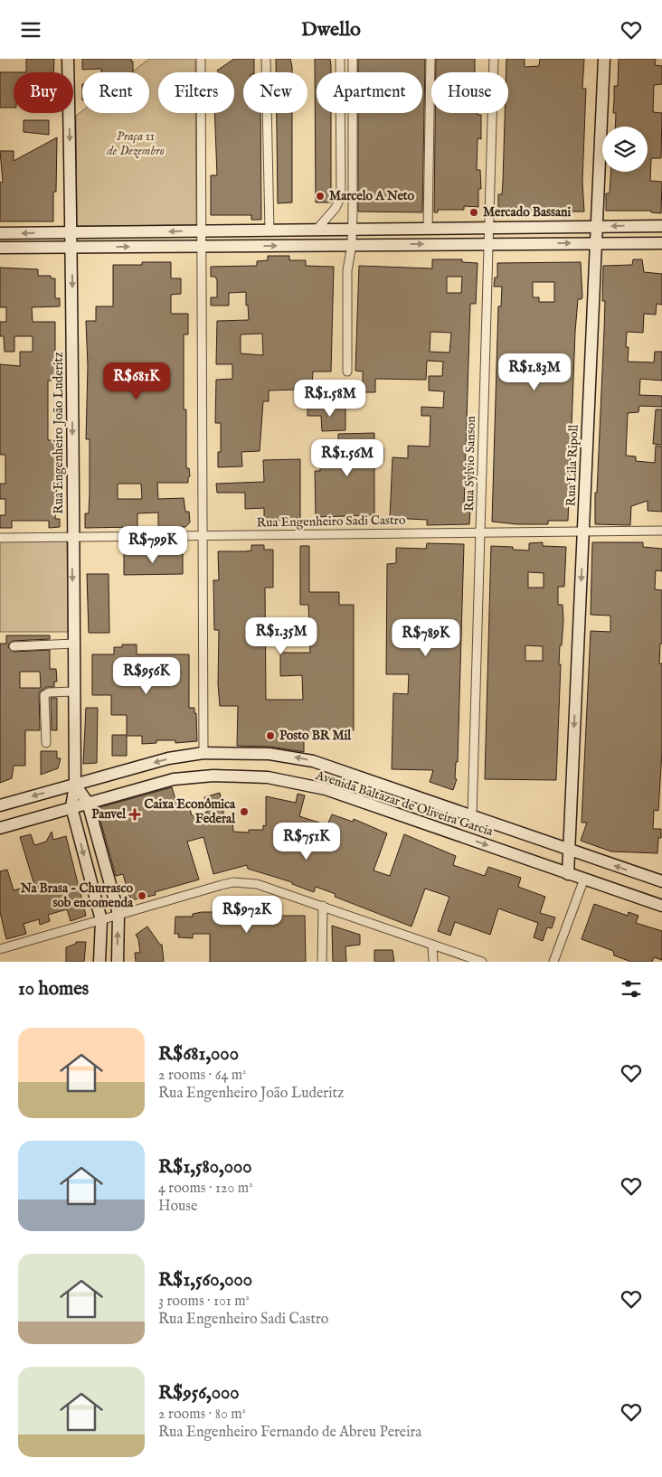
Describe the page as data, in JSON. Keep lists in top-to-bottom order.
{
  "streets": {
    "street": [
      "Rua Engenheiro João Luderitz",
      "Rua Sylvio Sanson",
      "Rua Lila Ripoll",
      "Rua Engenheiro Sadi Castro",
      "Avenida Baltazar de Oliveira Garcia"
    ]
  },
  "crossings": [
    ["Rua Engenheiro João Luderitz", "Rua Engenheiro Sadi Castro"],
    ["Rua Engenheiro João Luderitz", "Avenida Baltazar de Oliveira Garcia"],
    ["Rua Sylvio Sanson", "Rua Engenheiro Sadi Castro"],
    ["Rua Sylvio Sanson", "Avenida Baltazar de Oliveira Garcia"],
    ["Rua Lila Ripoll", "Rua Engenheiro Sadi Castro"],
    ["Rua Lila Ripoll", "Avenida Baltazar de Oliveira Garcia"]
  ],
  "one_way": ["Rua Engenheiro João Luderitz", "Rua Lila Ripoll"],
  "parks": ["Praça 11 de Dezembro"],
  "places": {
    "other": [
      "Marcelo A Neto",
      "Mercado Bassani",
      "Posto BR Mil",
      "Caixa Econômica Federal",
      "Na Brasa - Churrasco sob encomenda"
    ],
    "health": ["Panvel"]
  },
  "page": {
    "header": "Dwello",
    "chip": [
      "Buy",
      "Rent",
      "Filters",
      "New",
      "Apartment",
      "House"
    ],
    "price": [
      "R$1.83M",
      "R$681K",
      "R$1.58M",
      "R$1.56M",
      "R$799K",
      "R$1.35M",
      "R$789K",
      "R$956K",
      "R$751K",
      "R$972K"
    ],
    "heading": "10 homes",
    "list": [
      {
        "name": "R$681,000",
        "note": "2 rooms · 64 m² · Rua Engenheiro João Luderitz"
      },
      {
        "name": "R$1,580,000",
        "note": "4 rooms · 120 m² · House"
      },
      {
        "name": "R$1,560,000",
        "note": "3 rooms · 101 m² · Rua Engenheiro Sadi Castro"
      },
      {
        "name": "R$956,000",
        "note": "2 rooms · 80 m² · Rua Engenheiro Fernando de Abreu Pereira"
      }
    ]
  }
}
